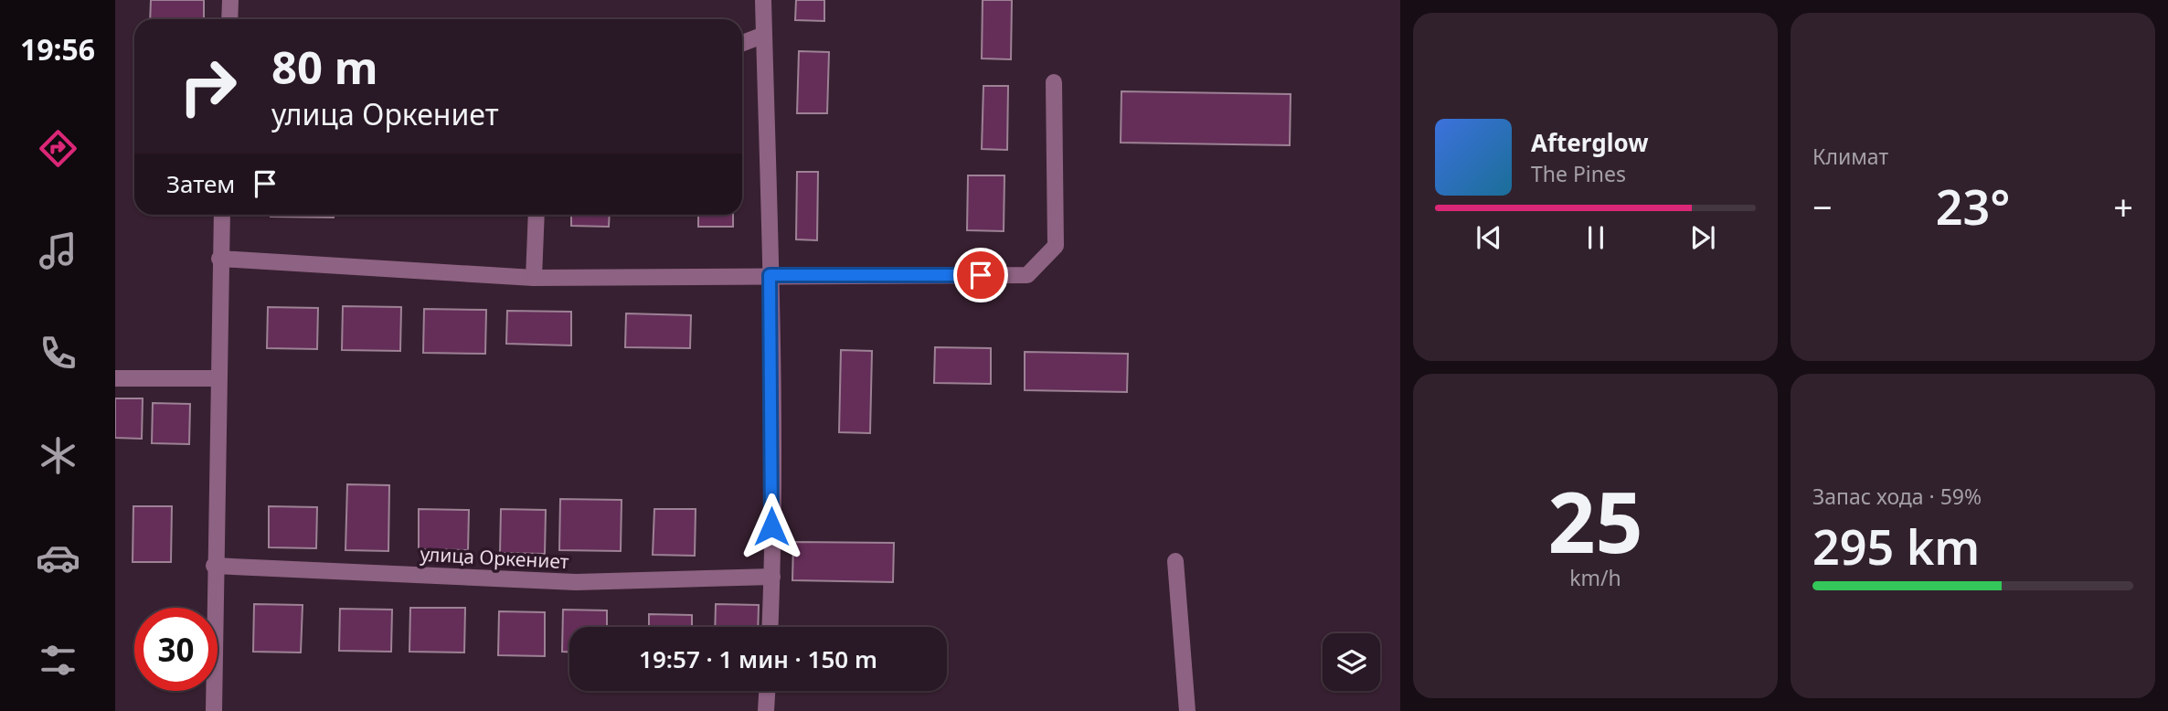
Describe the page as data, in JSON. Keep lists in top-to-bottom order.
{
  "streets": {
    "street": ["улица Оркениет"]
  },
  "page": {
    "tabs": "19:56",
    "tile": [
      "Климат",
      ["25", "km/h"],
      ["Запас хода · 59%", "295 km"]
    ],
    "turn": ["80 m", "улица Оркениет"],
    "song": ["Afterglow", "The Pines"],
    "then": "Затем",
    "heat": ["−", "23°", "+"],
    "limit": "30",
    "trip": "19:57 · 1 мин · 150 m"
  }
}
